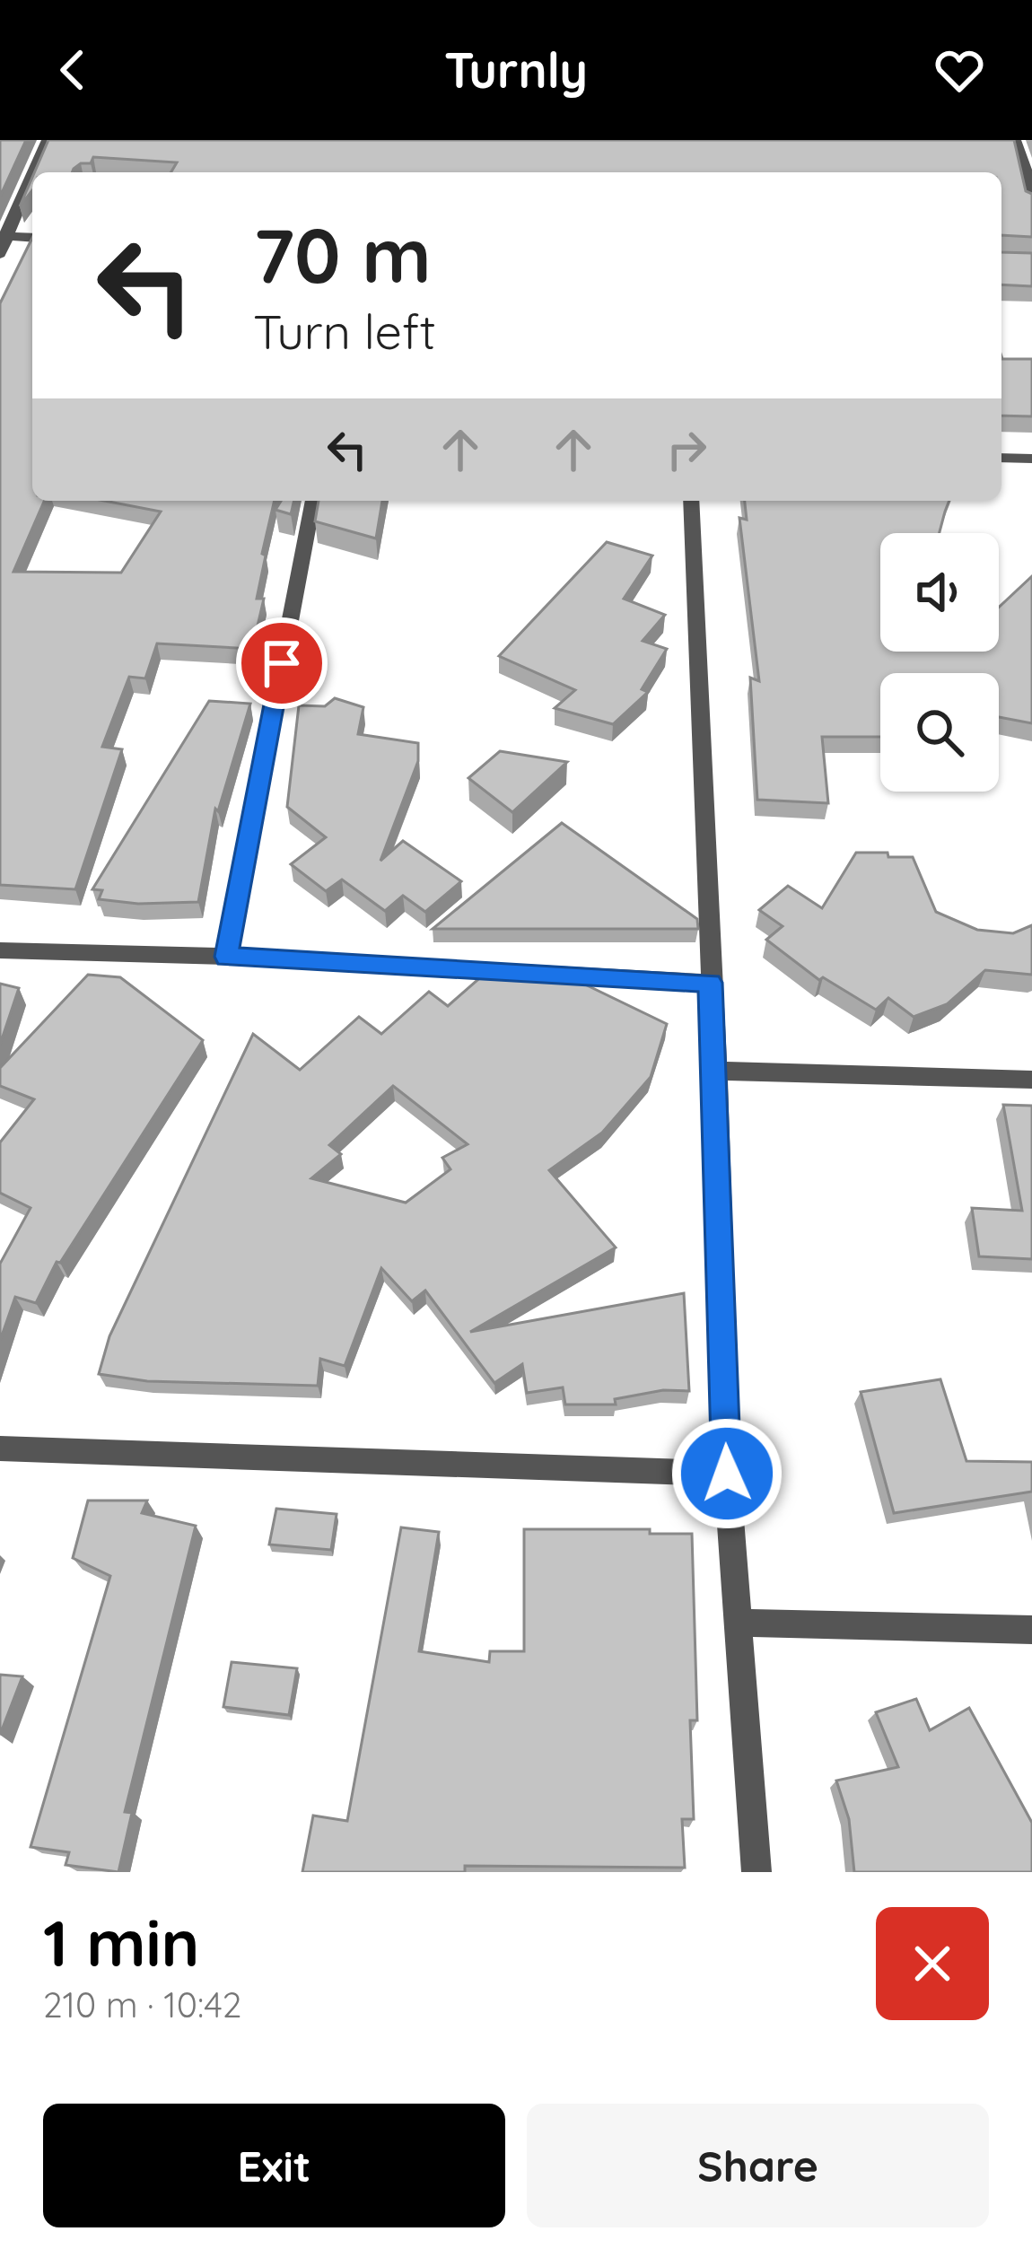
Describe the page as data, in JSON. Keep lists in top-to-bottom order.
{
  "page": {
    "header": "Turnly",
    "turn": ["70 m", "Turn left"],
    "heading": ["1 min", "210 m · 10:42"],
    "buttons": ["Exit", "Share"]
  }
}
